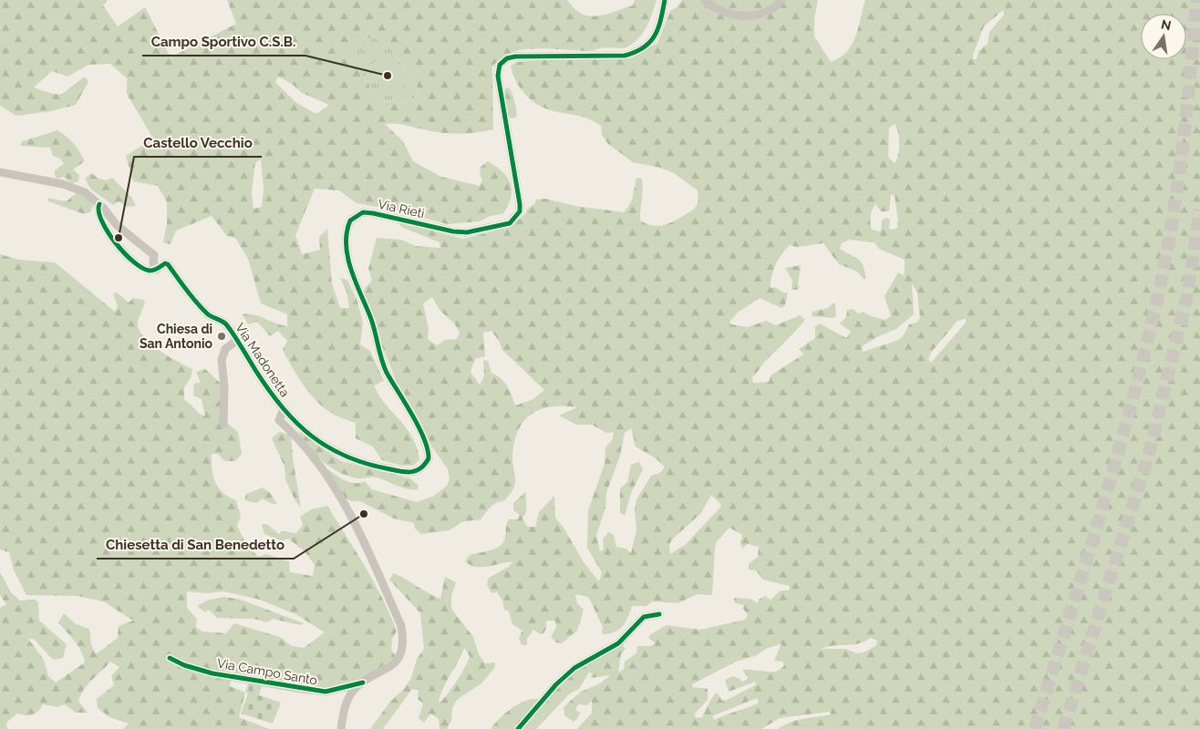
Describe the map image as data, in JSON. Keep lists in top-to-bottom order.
{
  "streets": {
    "street": ["Via Rieti", "Via Madonetta", "Via Campo Santo"]
  },
  "crossings": [
    ["Via Rieti", "Via Madonetta"]
  ],
  "places": [
    "Campo Sportivo C.S.B.",
    "Castello Vecchio",
    "Chiesa di San Antonio",
    "Chiesetta di San Benedetto"
  ],
  "north": "top"
}
